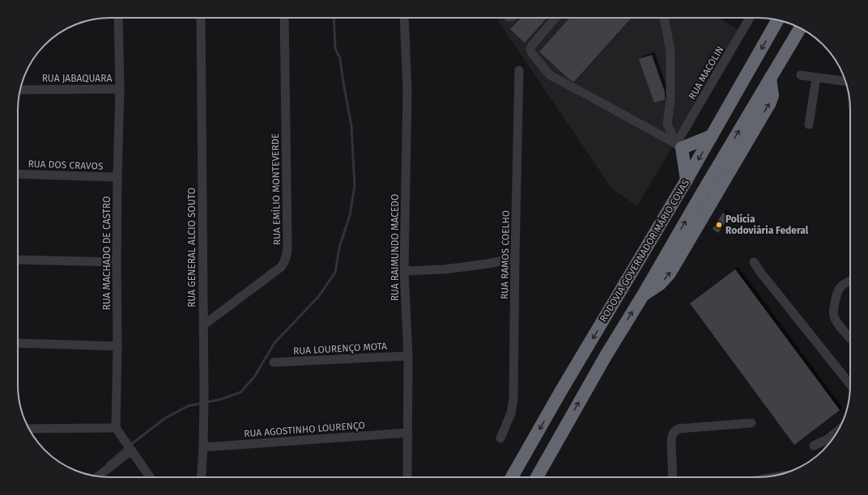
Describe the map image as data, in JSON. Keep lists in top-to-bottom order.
{
  "streets": {
    "highway": ["RODOVIA GOVERNADOR MÁRIO COVAS"],
    "street": [
      "RUA MACOLIN",
      "RUA JABAQUARA",
      "RUA DOS CRAVOS",
      "RUA EMÍLIO MONTEVERDE",
      "RUA GENERAL ALCIO SOUTO",
      "RUA RAIMUNDO MACEDO",
      "RUA MACHADO DE CASTRO",
      "RUA RAMOS COELHO",
      "RUA LOURENÇO MOTA",
      "RUA AGOSTINHO LOURENÇO"
    ]
  },
  "crossings": [
    ["RUA JABAQUARA", "RUA MACHADO DE CASTRO"],
    ["RUA DOS CRAVOS", "RUA MACHADO DE CASTRO"],
    ["RUA EMÍLIO MONTEVERDE", "RUA GENERAL ALCIO SOUTO"],
    ["RUA GENERAL ALCIO SOUTO", "RUA AGOSTINHO LOURENÇO"],
    ["RUA RAIMUNDO MACEDO", "RUA LOURENÇO MOTA"],
    ["RUA RAIMUNDO MACEDO", "RUA AGOSTINHO LOURENÇO"]
  ],
  "places": ["Polícia Rodoviária Federal"]
}
